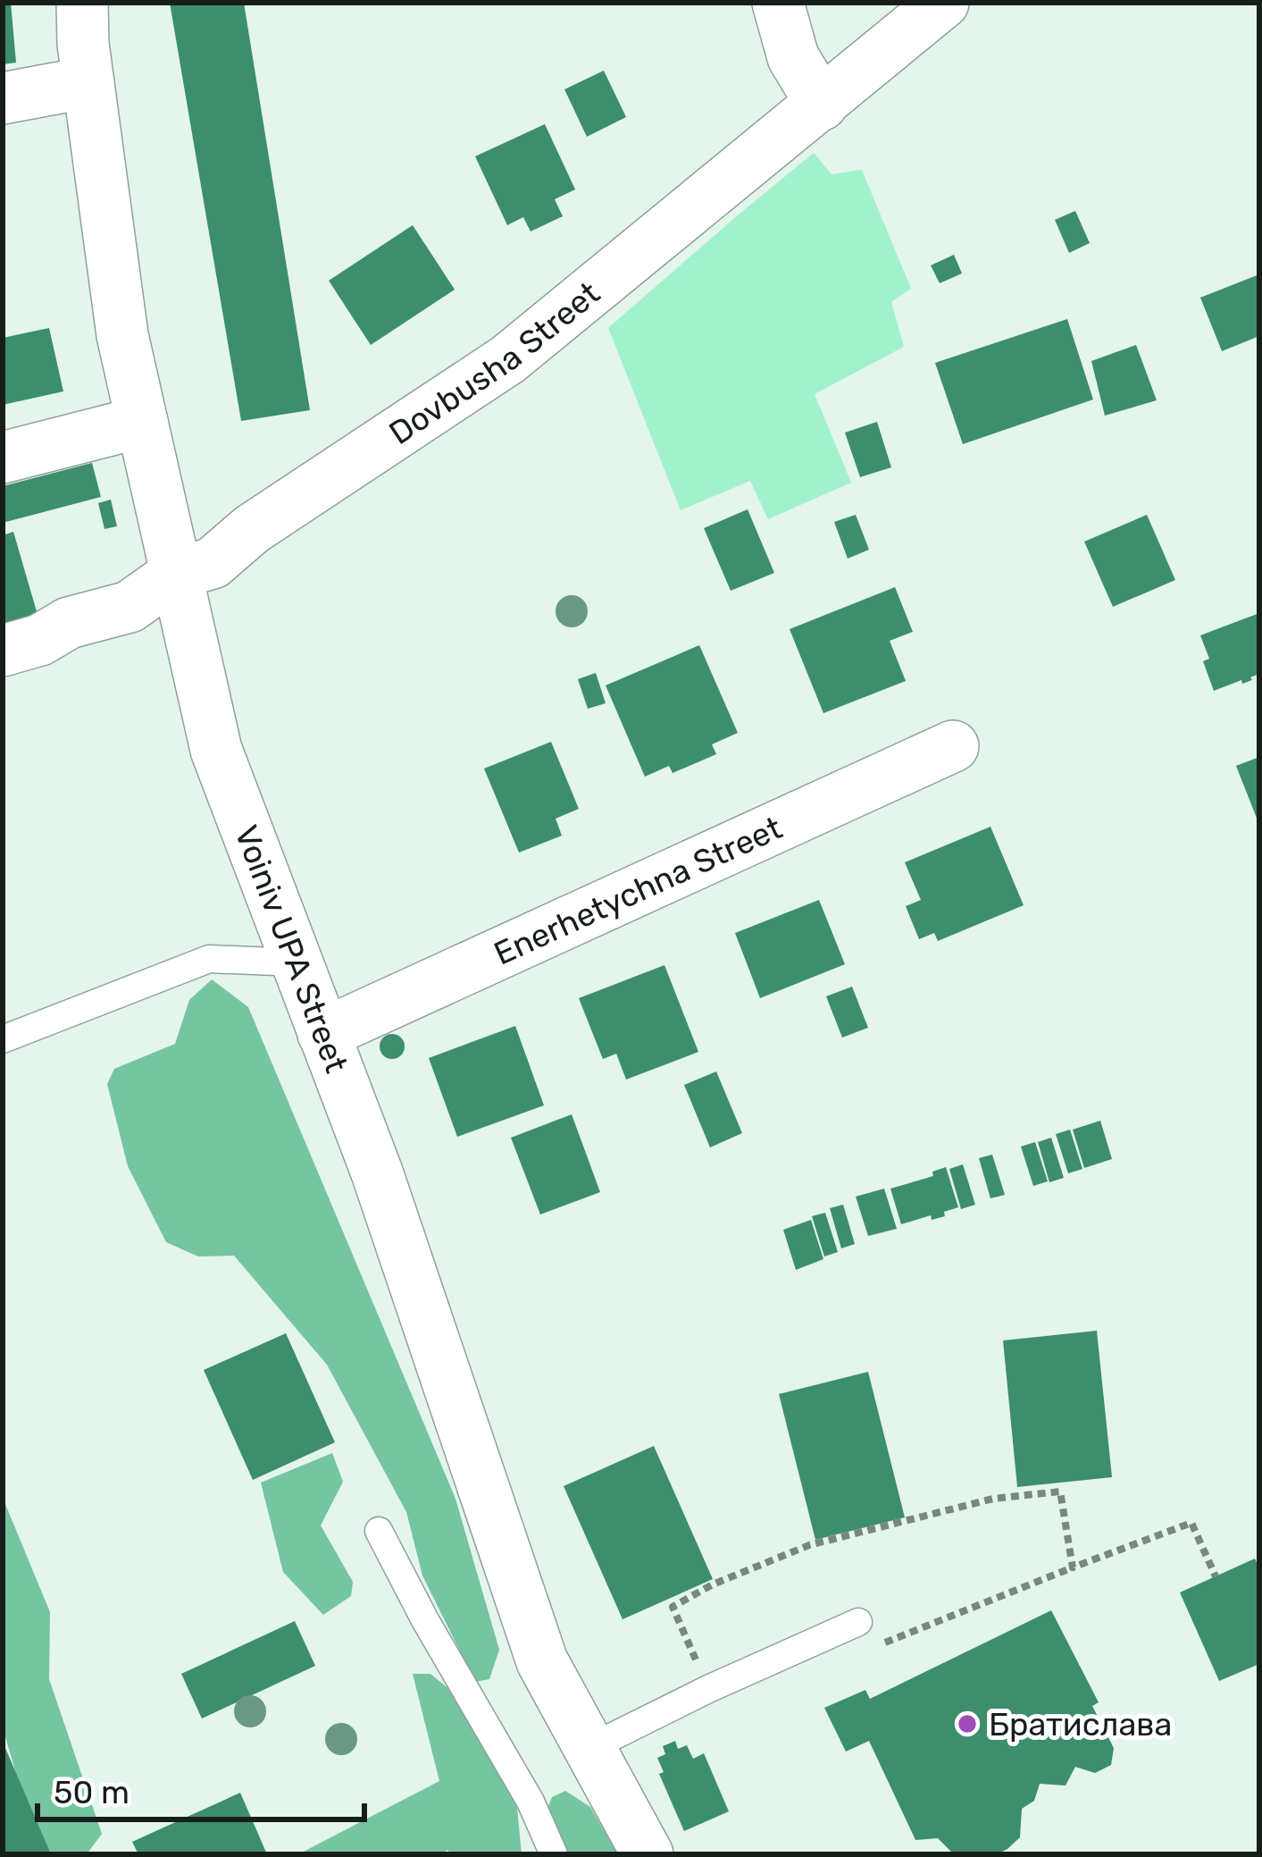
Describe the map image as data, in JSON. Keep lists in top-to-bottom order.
{
  "streets": {
    "street": ["Dovbusha Street", "Enerhetychna Street", "Voiniv UPA Street"]
  },
  "crossings": [
    ["Dovbusha Street", "Voiniv UPA Street"],
    ["Enerhetychna Street", "Voiniv UPA Street"]
  ],
  "places": ["Братислава"],
  "scale_bar": "50 m"
}
